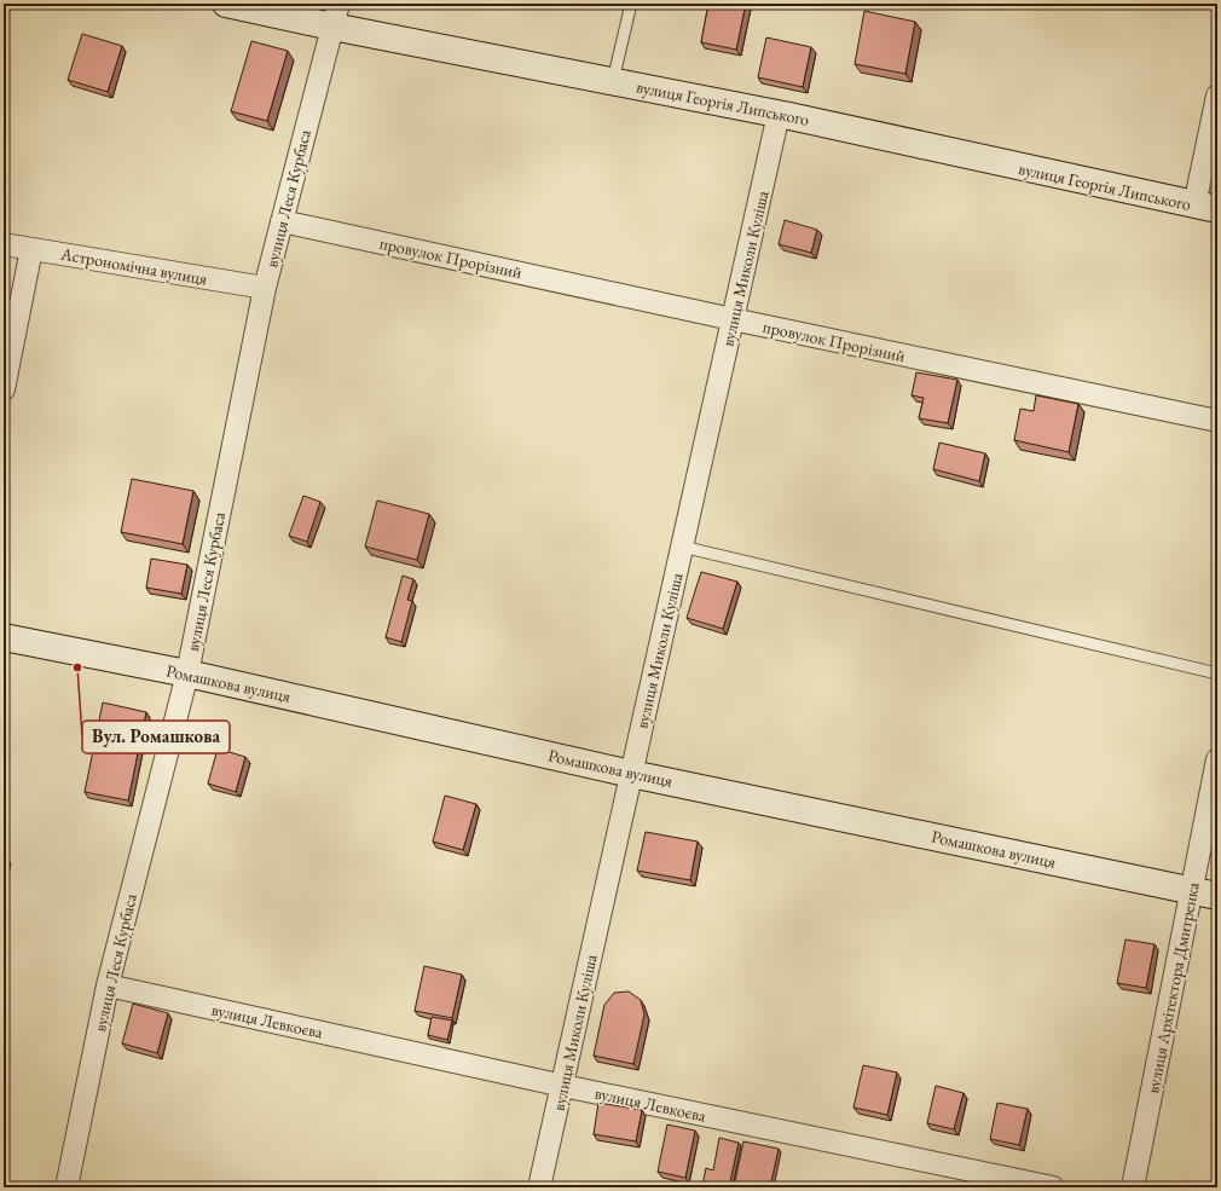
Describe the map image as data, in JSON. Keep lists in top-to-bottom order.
{
  "streets": {
    "street": [
      "вулиця Георгія Липського",
      "вулиця Леся Курбаса",
      "провулок Прорізний",
      "Астрономічна вулиця",
      "вулиця Миколи Куліша",
      "Ромашкова вулиця",
      "вулиця Архітектора Дмитренка",
      "вулиця Левкоєва"
    ]
  },
  "crossings": [
    ["вулиця Георгія Липського", "вулиця Леся Курбаса"],
    ["вулиця Георгія Липського", "вулиця Миколи Куліша"],
    ["вулиця Леся Курбаса", "провулок Прорізний"],
    ["вулиця Леся Курбаса", "Астрономічна вулиця"],
    ["вулиця Леся Курбаса", "Ромашкова вулиця"],
    ["вулиця Леся Курбаса", "вулиця Левкоєва"],
    ["провулок Прорізний", "вулиця Миколи Куліша"],
    ["вулиця Миколи Куліша", "Ромашкова вулиця"],
    ["вулиця Миколи Куліша", "вулиця Левкоєва"],
    ["Ромашкова вулиця", "вулиця Архітектора Дмитренка"]
  ],
  "places": ["Вул. Ромашкова"]
}
